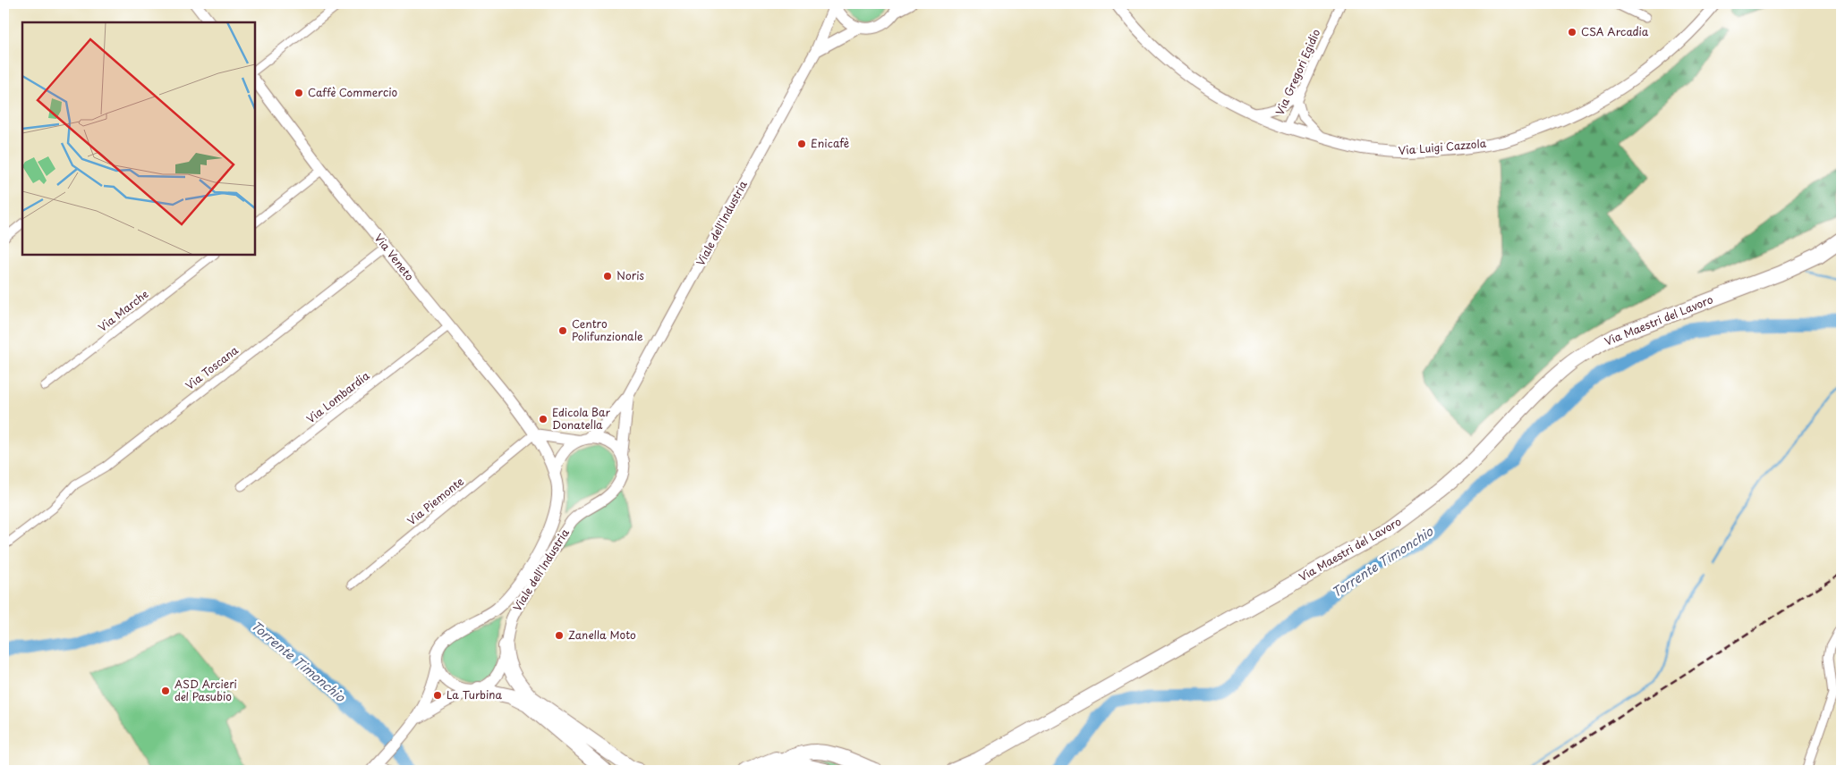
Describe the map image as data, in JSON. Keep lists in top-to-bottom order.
{
  "streets": {
    "highway": ["Via Maestri del Lavoro"],
    "main road": ["Via Luigi Cazzola", "Viale dell'Industria", "Via Veneto"],
    "street": [
      "Via Gregori Egidio",
      "Via Marche",
      "Via Toscana",
      "Via Lombardia",
      "Via Piemonte"
    ]
  },
  "crossings": [
    ["Via Gregori Egidio", "Via Luigi Cazzola"],
    ["Viale dell'Industria", "Via Veneto"],
    ["Via Veneto", "Via Toscana"],
    ["Via Veneto", "Via Lombardia"],
    ["Via Veneto", "Via Piemonte"]
  ],
  "water": ["Torrente Timonchio"],
  "places": [
    "CSA Arcadia",
    "Caffè Commercio",
    "Enicafè",
    "Noris",
    "Centro Polifunzionale",
    "Edicola Bar Donatella",
    "Zanella Moto",
    "ASD Arcieri del Pasubio",
    "La Turbina"
  ]
}
